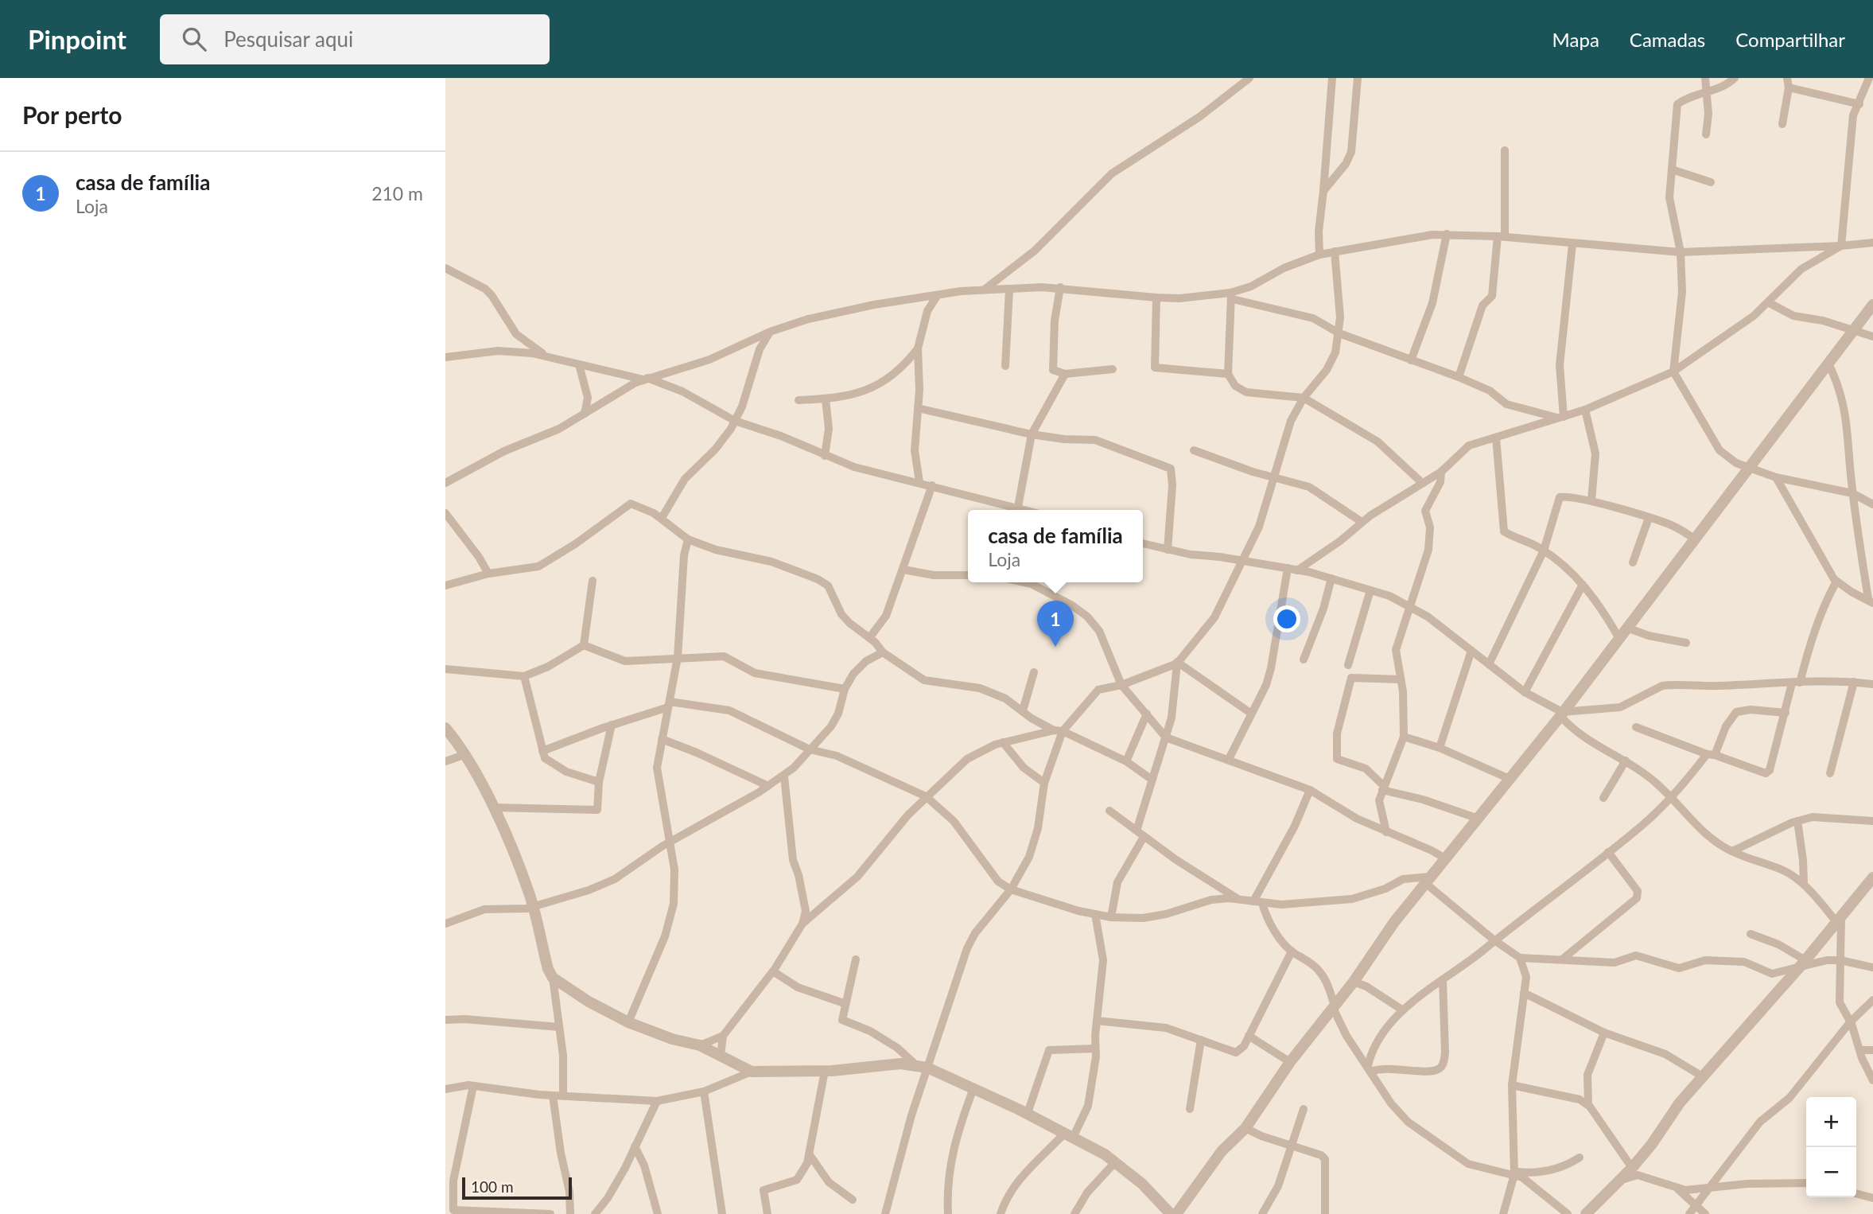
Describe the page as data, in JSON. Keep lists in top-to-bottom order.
{
  "scale_bar": "100 m",
  "page": {
    "header": "Pinpoint",
    "search": "Pesquisar aqui",
    "nav": ["Mapa", "Camadas", "Compartilhar"],
    "heading": "Por perto",
    "list": [
      {
        "mark": "1",
        "name": "casa de família",
        "note": "Loja",
        "value": "210 m"
      }
    ],
    "popup": ["casa de família", "Loja"],
    "pins": "1",
    "map_buttons": ["+", "−"],
    "scale": "100 m"
  }
}
